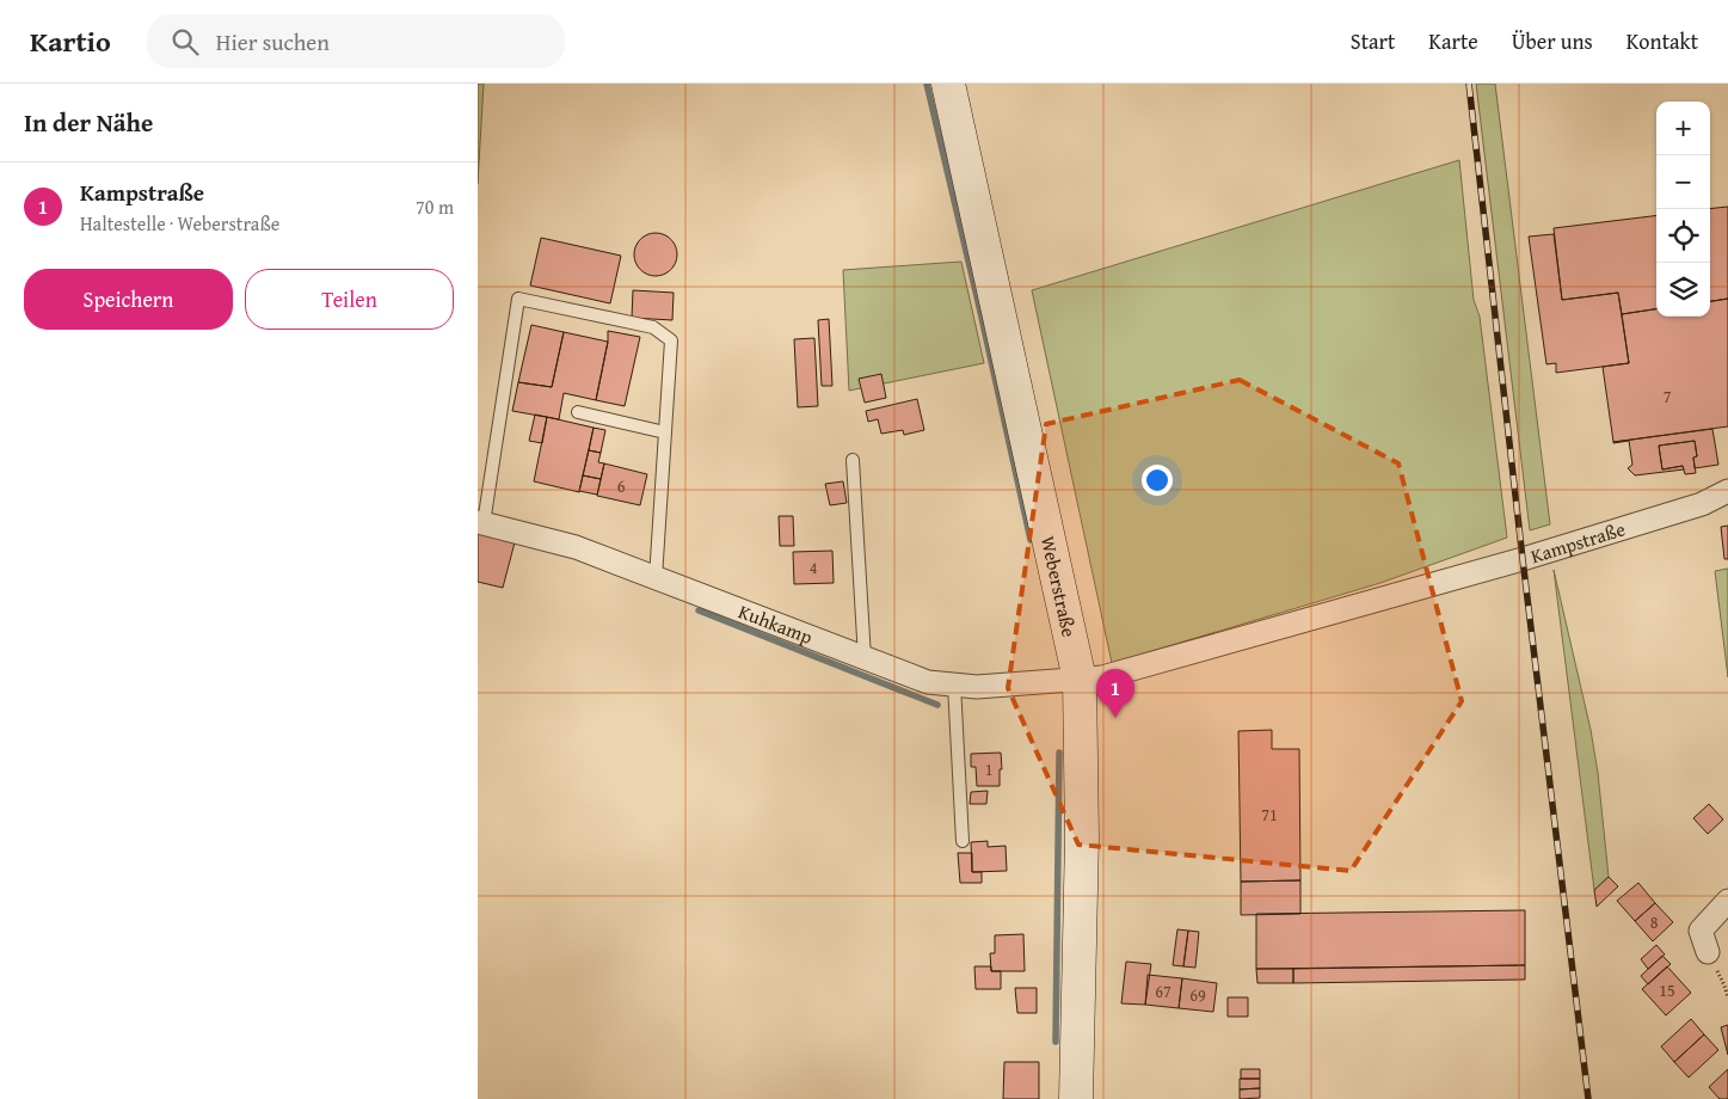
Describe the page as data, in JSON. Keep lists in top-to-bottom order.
{
  "streets": {
    "main road": ["Weberstraße"],
    "street": ["Kampstraße", "Kuhkamp"]
  },
  "crossings": [
    ["Kampstraße", "Weberstraße"],
    ["Kampstraße", "Kuhkamp"],
    ["Weberstraße", "Kuhkamp"]
  ],
  "house_numbers": [
    "7",
    "6",
    "4",
    "1",
    "71",
    "8",
    "15",
    "67",
    "69"
  ],
  "page": {
    "header": "Kartio",
    "search": "Hier suchen",
    "nav": [
      "Start",
      "Karte",
      "Über uns",
      "Kontakt"
    ],
    "heading": "In der Nähe",
    "map_buttons": ["+", "−"],
    "list": [
      {
        "mark": "1",
        "name": "Kampstraße",
        "note": "Haltestelle · Weberstraße",
        "value": "70 m"
      }
    ],
    "buttons": ["Speichern", "Teilen"],
    "pins": "1"
  }
}
